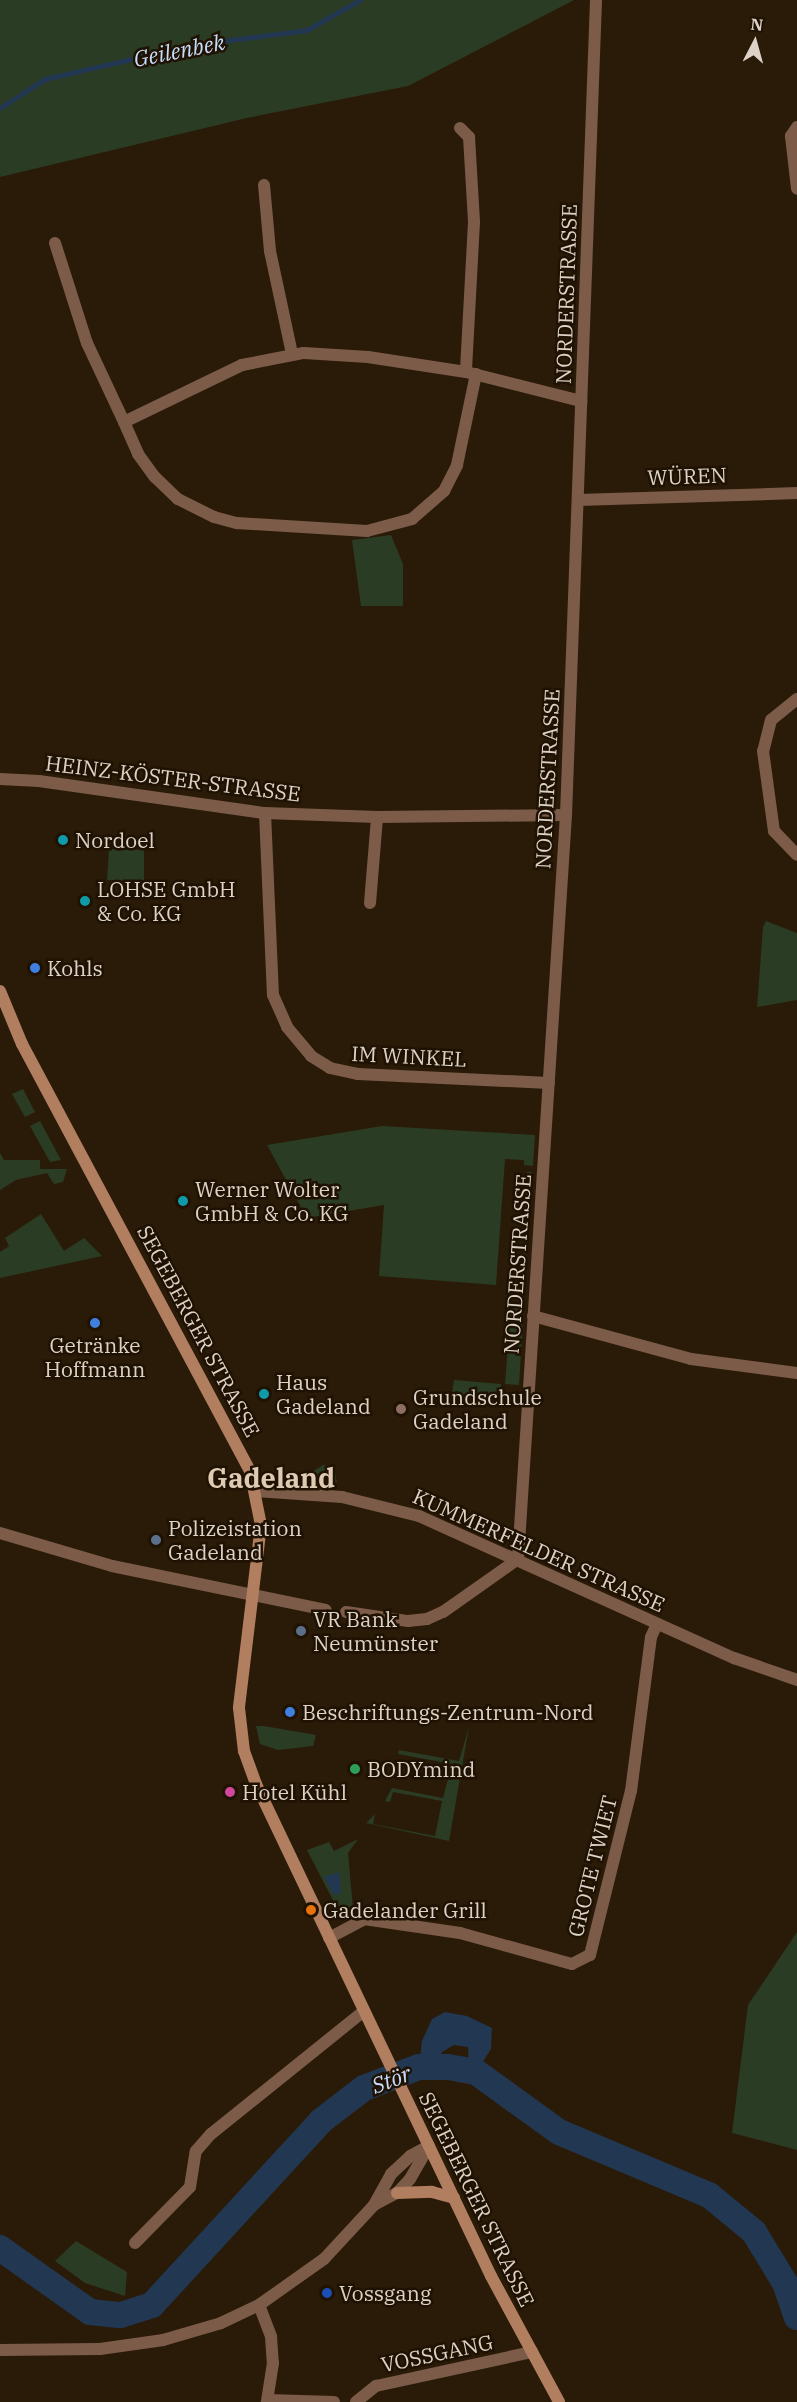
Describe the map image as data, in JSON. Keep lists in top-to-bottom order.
{
  "streets": {
    "main road": ["SEGEBERGER STRASSE"],
    "street": [
      "NORDERSTRASSE",
      "WÜREN",
      "HEINZ-KÖSTER-STRASSE",
      "IM WINKEL",
      "KUMMERFELDER STRASSE",
      "GROTE TWIET",
      "VOSSGANG"
    ]
  },
  "crossings": [
    ["NORDERSTRASSE", "WÜREN"],
    ["NORDERSTRASSE", "HEINZ-KÖSTER-STRASSE"],
    ["NORDERSTRASSE", "IM WINKEL"],
    ["NORDERSTRASSE", "KUMMERFELDER STRASSE"],
    ["HEINZ-KÖSTER-STRASSE", "IM WINKEL"],
    ["SEGEBERGER STRASSE", "KUMMERFELDER STRASSE"],
    ["SEGEBERGER STRASSE", "GROTE TWIET"],
    ["SEGEBERGER STRASSE", "VOSSGANG"],
    ["KUMMERFELDER STRASSE", "GROTE TWIET"]
  ],
  "districts": ["Gadeland"],
  "water": ["Geilenbek", "Stör"],
  "places": [
    "Nordoel",
    "LOHSE GmbH & Co. KG",
    "Kohls",
    "Werner Wolter GmbH & Co. KG",
    "Getränke Hoffmann",
    "Haus Gadeland",
    "Grundschule Gadeland",
    "Polizeistation Gadeland",
    "VR Bank Neumünster",
    "Beschriftungs-Zentrum-Nord",
    "BODYmind",
    "Hotel Kühl",
    "Gadelander Grill",
    "Vossgang"
  ],
  "north": "top"
}
